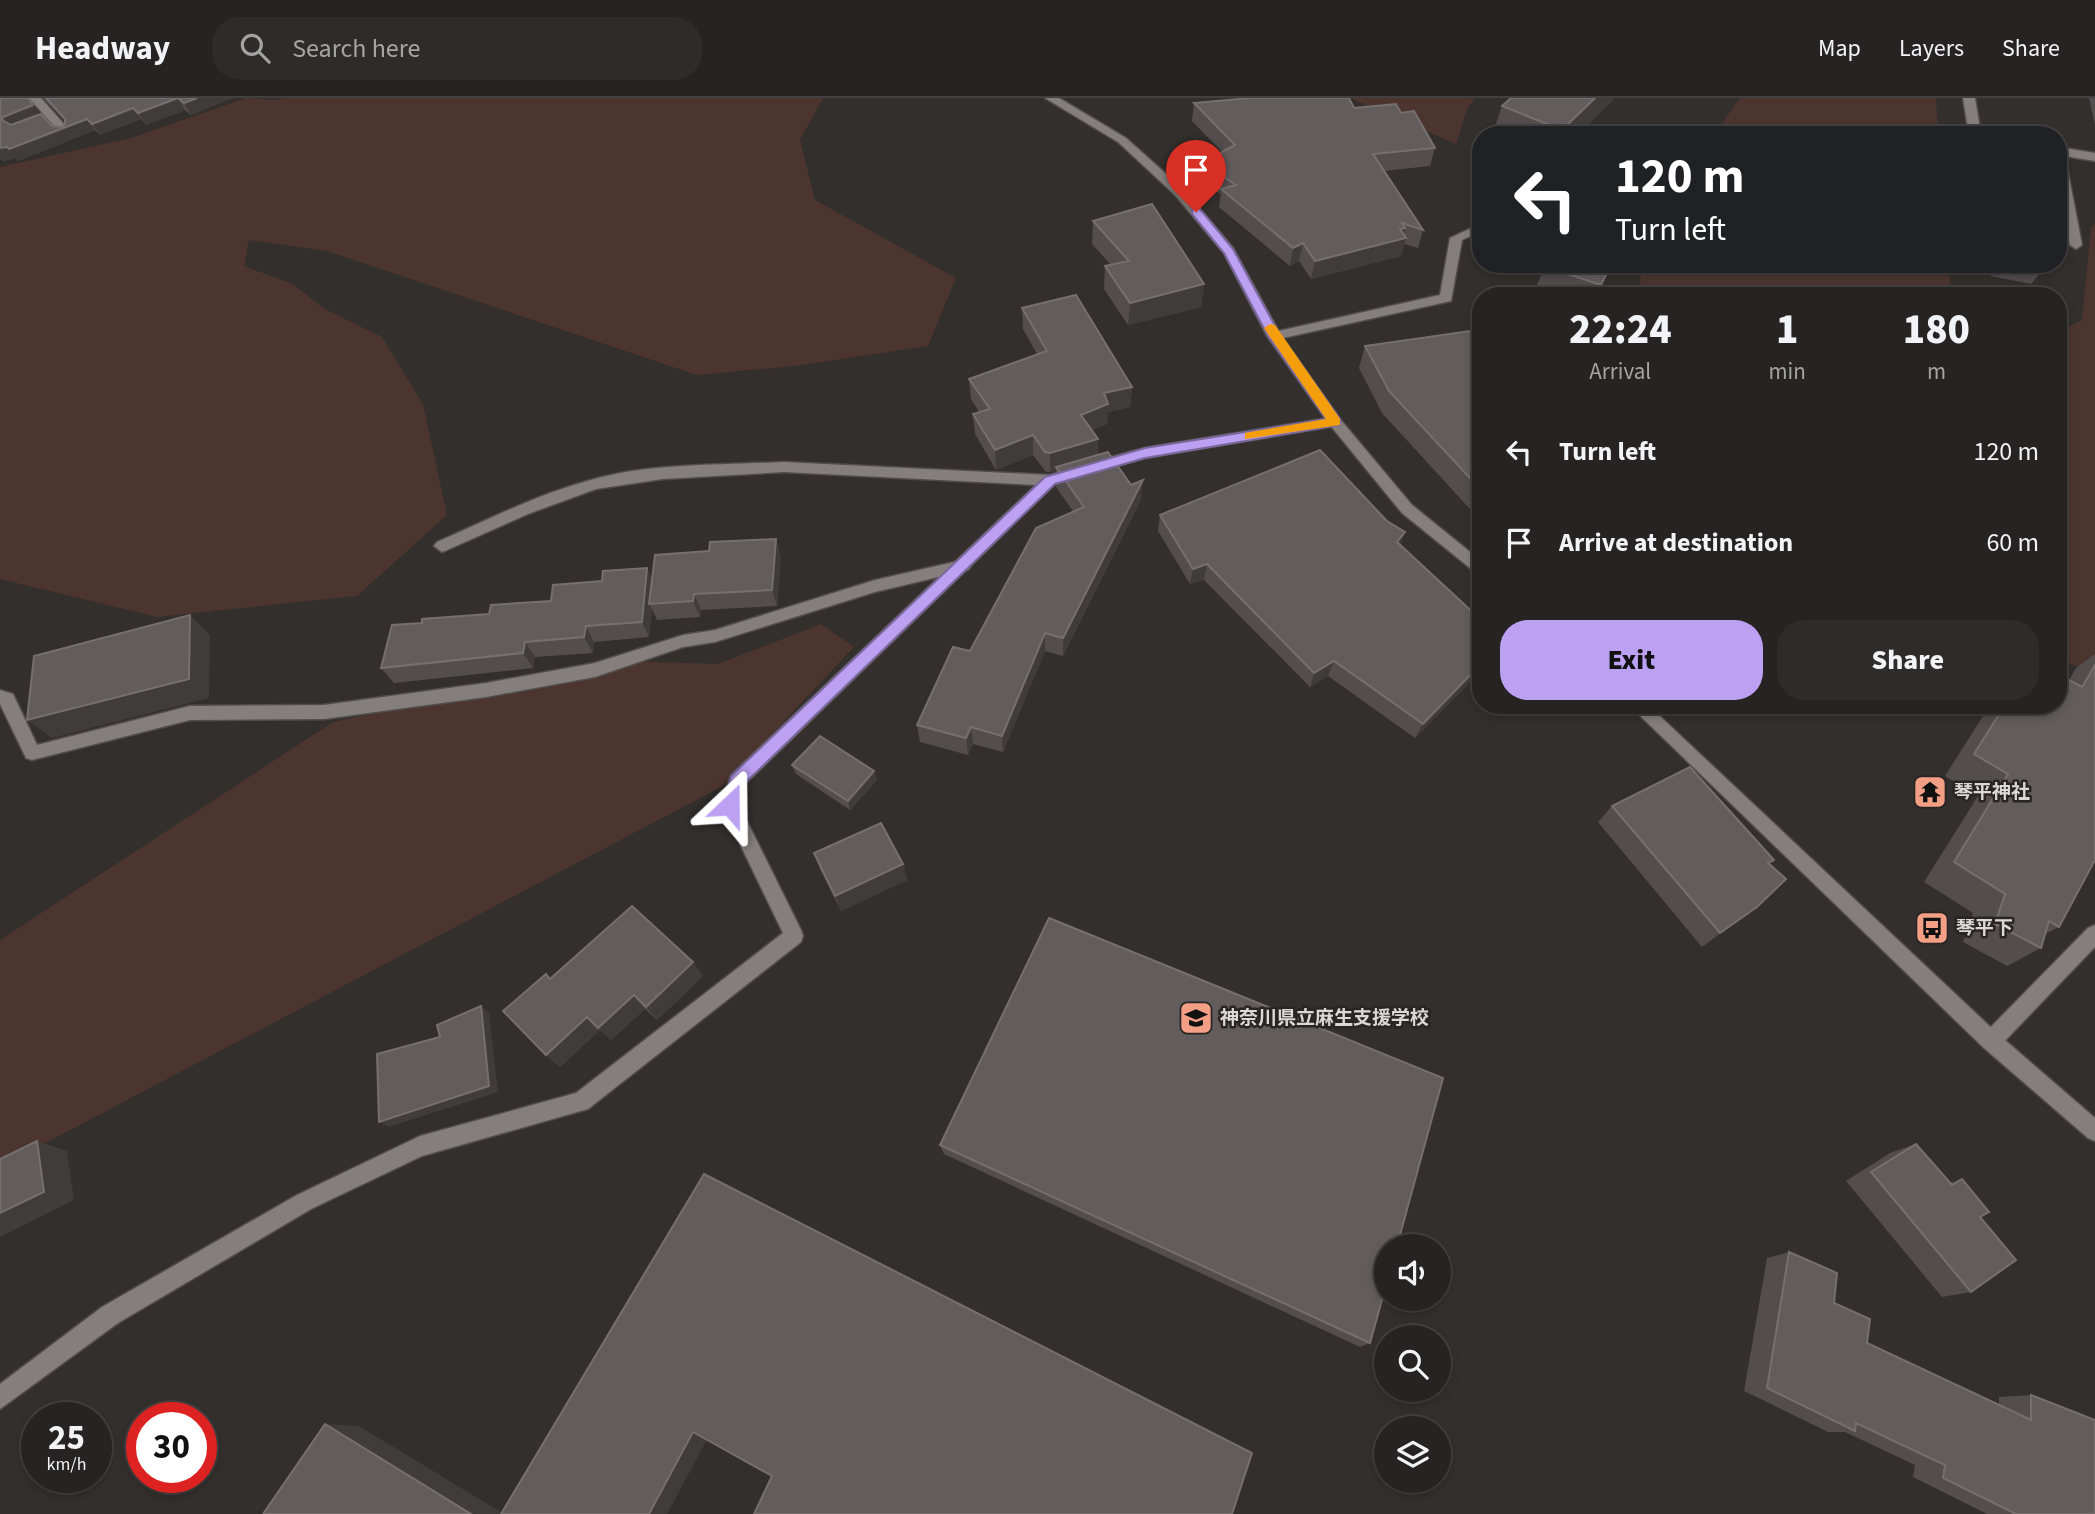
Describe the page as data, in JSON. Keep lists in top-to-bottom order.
{
  "places": {
    "temple": ["琴平神社"],
    "bus stop": ["琴平下"],
    "school or university": ["神奈川県立麻生支援学校"]
  },
  "page": {
    "header": "Headway",
    "search": "Search here",
    "nav": ["Map", "Layers", "Share"],
    "turn": ["120 m", "Turn left"],
    "eta": [
      "22:24",
      "Arrival",
      "1",
      "min",
      "180",
      "m"
    ],
    "list": [
      {
        "name": "Turn left",
        "value": "120 m"
      },
      {
        "name": "Arrive at destination",
        "value": "60 m"
      }
    ],
    "buttons": ["Exit", "Share"],
    "speed": "25 km/h",
    "limit": "30"
  }
}
